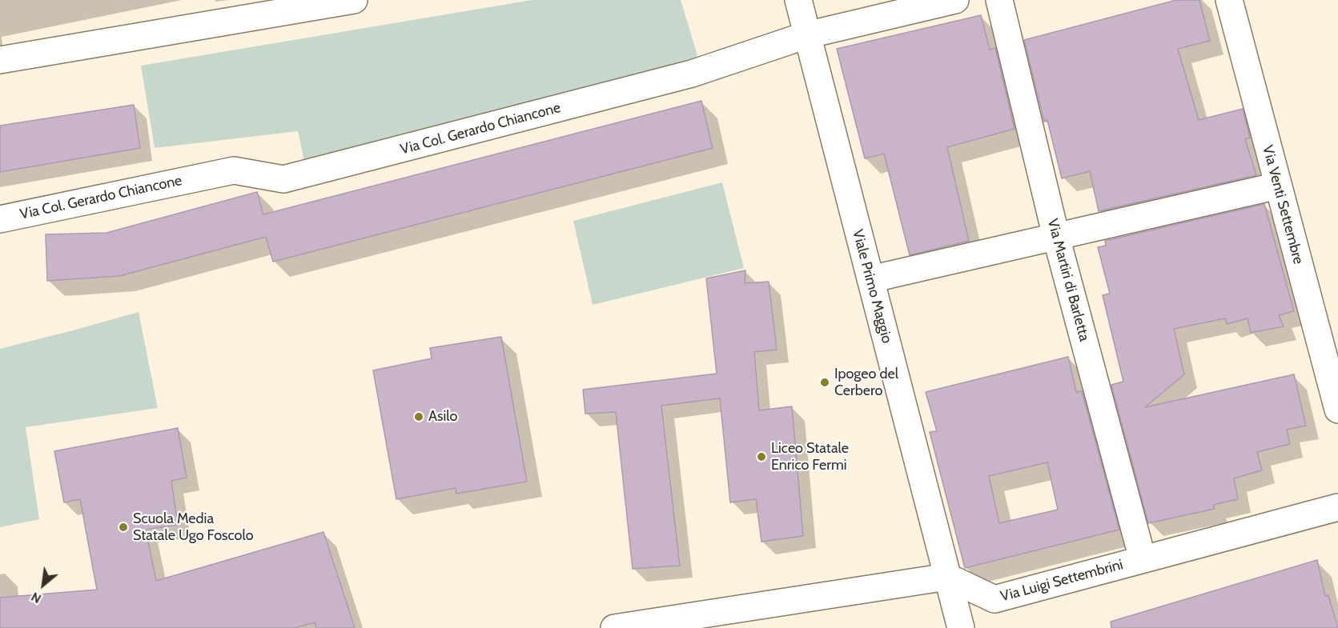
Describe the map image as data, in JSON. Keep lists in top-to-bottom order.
{
  "streets": {
    "street": [
      "Via Col. Gerardo Chiancone",
      "Via Venti Settembre",
      "Via Martiri di Barletta",
      "Viale Primo Maggio",
      "Via Luigi Settembrini"
    ]
  },
  "crossings": [
    ["Via Col. Gerardo Chiancone", "Viale Primo Maggio"],
    ["Via Martiri di Barletta", "Via Luigi Settembrini"],
    ["Viale Primo Maggio", "Via Luigi Settembrini"]
  ],
  "places": [
    "Ipogeo del Cerbero",
    "Asilo",
    "Liceo Statale Enrico Fermi",
    "Scuola Media Statale Ugo Foscolo"
  ],
  "north": "bottom left"
}
